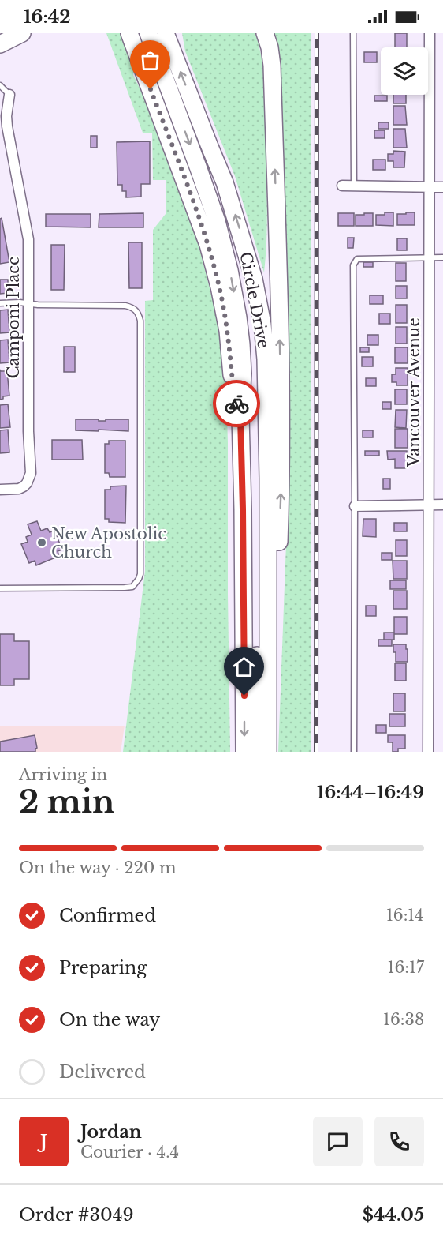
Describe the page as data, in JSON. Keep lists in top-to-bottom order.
{
  "streets": {
    "highway": ["Circle Drive"],
    "street": ["Camponi Place", "Vancouver Avenue"]
  },
  "places": ["New Apostolic Church"],
  "page": {
    "status": "16:42",
    "heading": ["2 min", "Arriving in", "16:44–16:49"],
    "panel": [
      "Jordan",
      "Courier · 4.4",
      "Order #3049",
      "$44.05"
    ],
    "bar": "On the way · 220 m",
    "list": [
      ["Confirmed", "16:14"],
      ["Preparing", "16:17"],
      ["On the way", "16:38"],
      "Delivered"
    ],
    "round": "J"
  }
}
